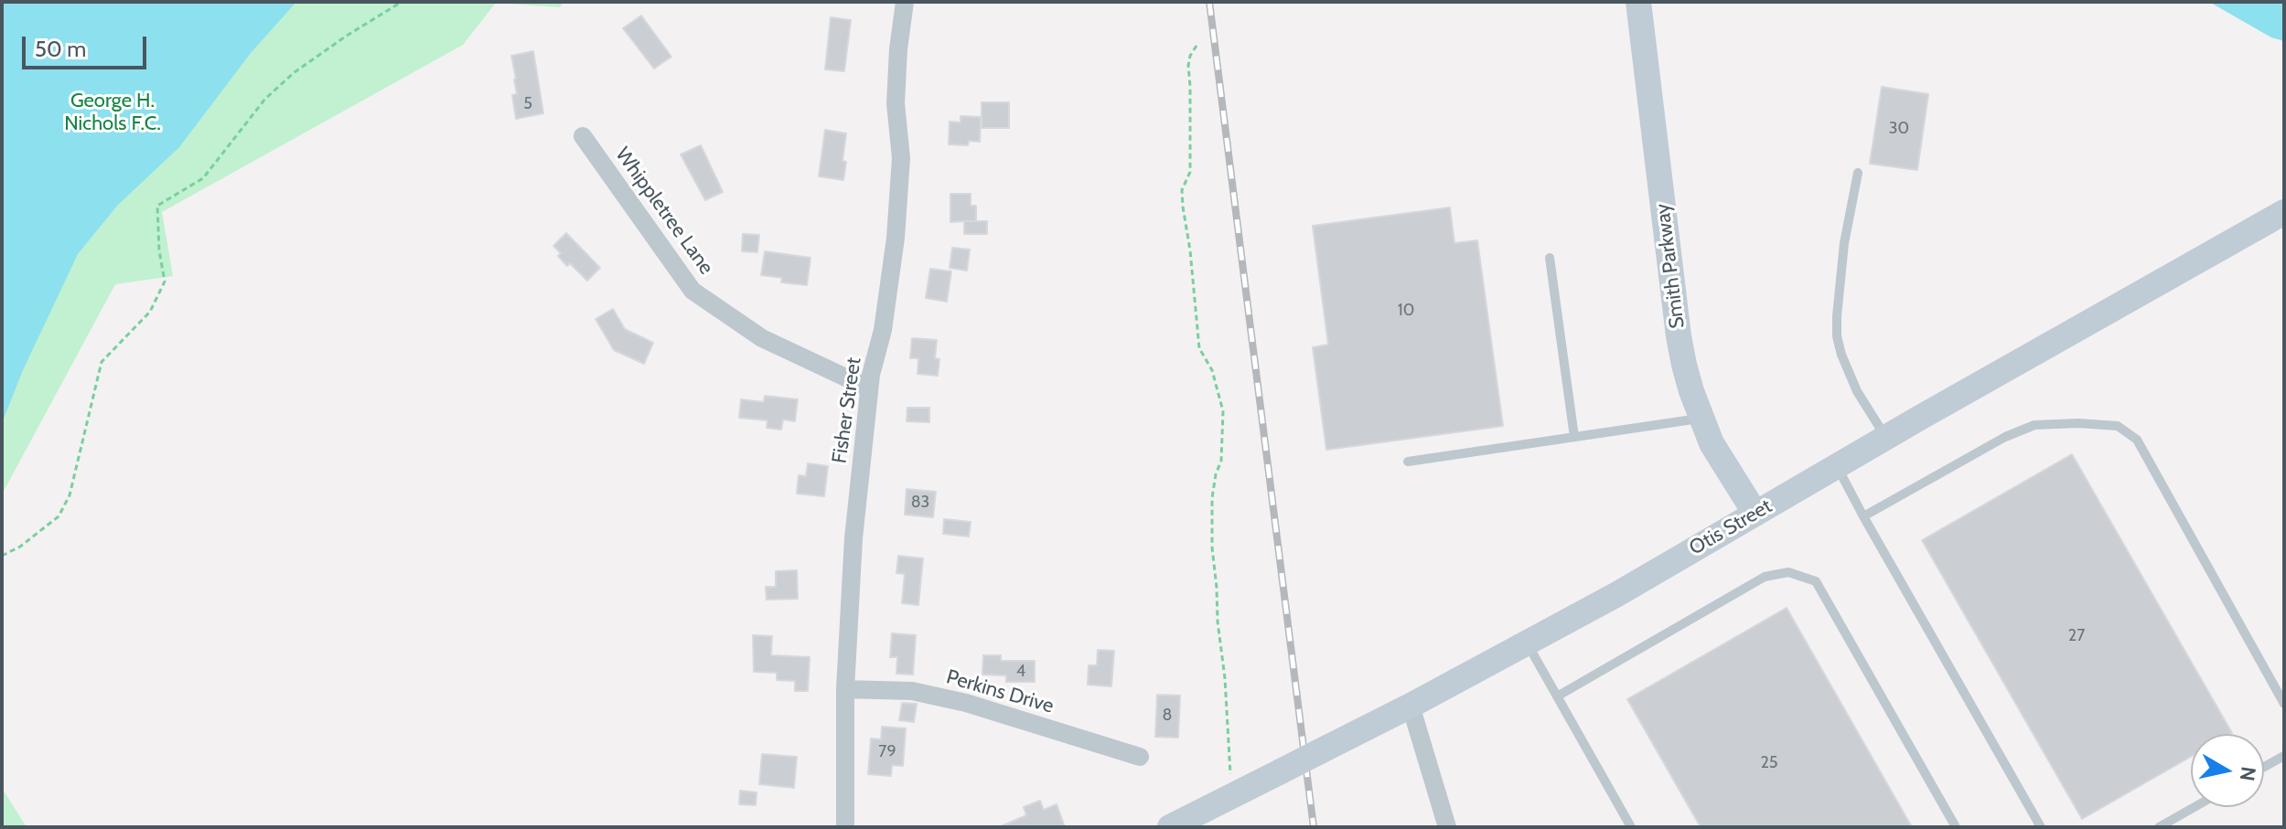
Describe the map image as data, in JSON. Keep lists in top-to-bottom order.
{
  "streets": {
    "main road": ["Smith Parkway", "Otis Street"],
    "street": ["Whippletree Lane", "Fisher Street", "Perkins Drive"]
  },
  "crossings": [
    ["Whippletree Lane", "Fisher Street"],
    ["Smith Parkway", "Otis Street"],
    ["Fisher Street", "Perkins Drive"]
  ],
  "parks": ["George H. Nichols F.C."],
  "house_numbers": [
    "5",
    "30",
    "10",
    "83",
    "27",
    "4",
    "8",
    "79",
    "25"
  ],
  "scale_bar": "50 m",
  "north": "right"
}
